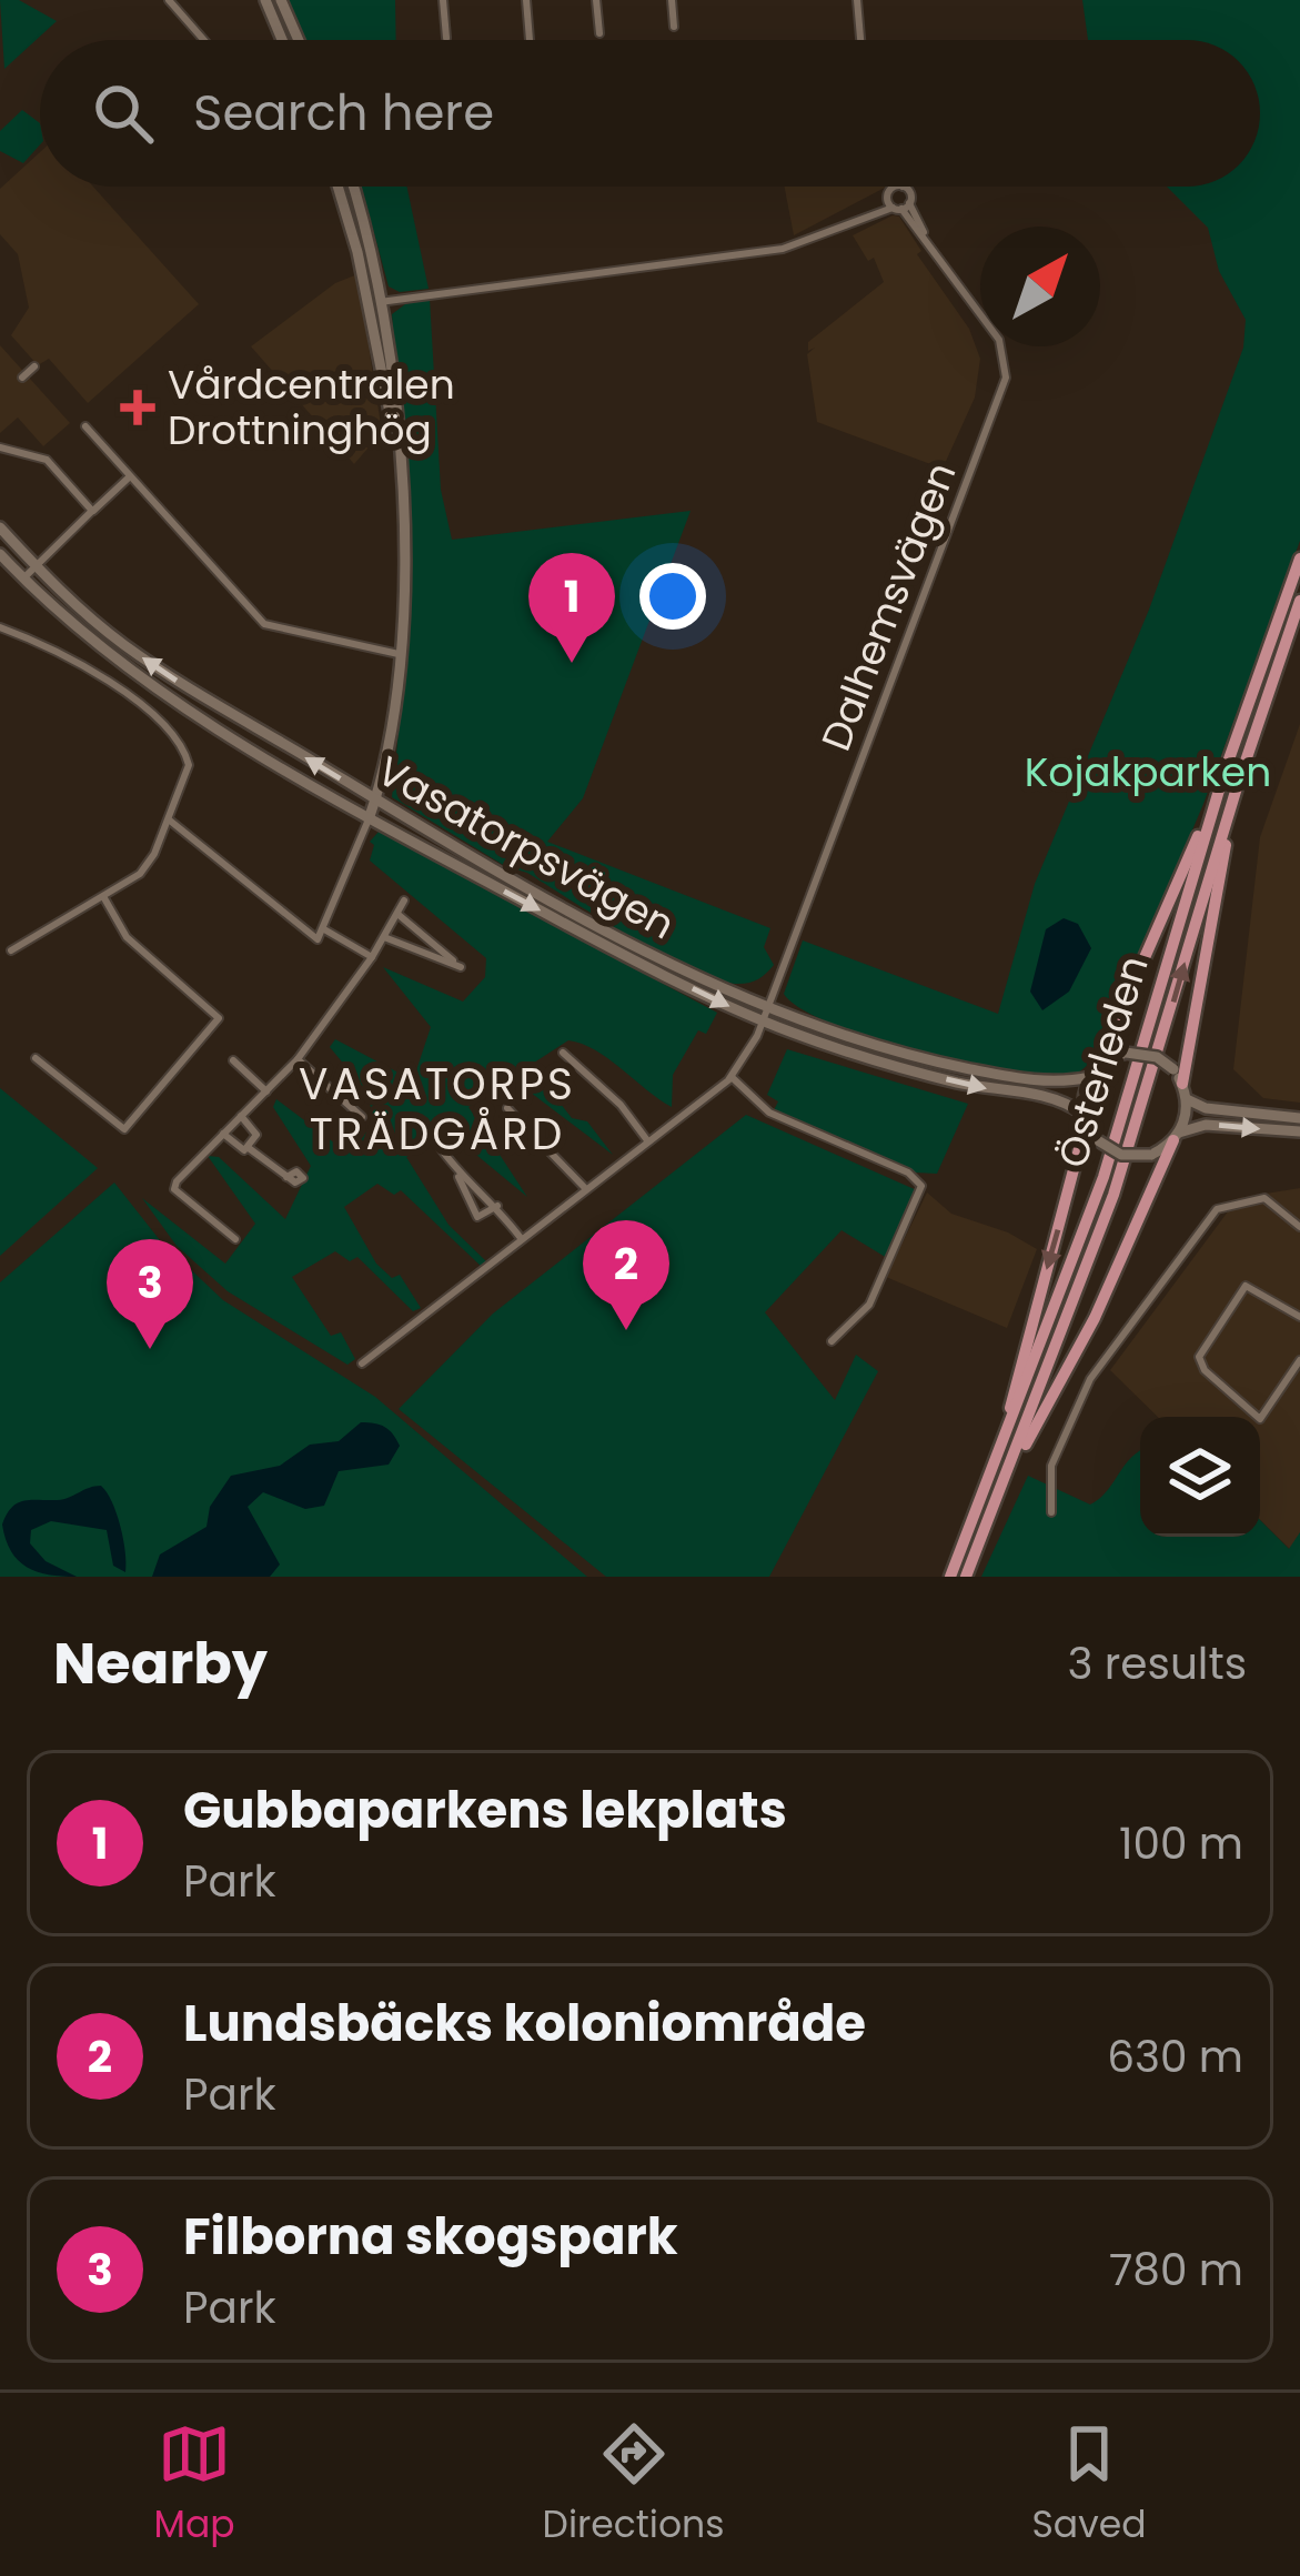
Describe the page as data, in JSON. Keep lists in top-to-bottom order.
{
  "streets": {
    "main road": ["Vasatorpsvägen", "Österleden"],
    "street": ["Dalhemsvägen"]
  },
  "crossings": [
    ["Dalhemsvägen", "Vasatorpsvägen"]
  ],
  "districts": ["VASATORPS TRÄDGÅRD"],
  "parks": ["Kojakparken"],
  "places": {
    "health": ["Vårdcentralen Drottninghög"]
  },
  "north": "top right",
  "page": {
    "search": "Search here",
    "pins": ["1", "2", "3"],
    "heading": ["Nearby", "3 results"],
    "list": [
      {
        "mark": "1",
        "name": "Gubbaparkens lekplats",
        "note": "Park",
        "value": "100 m"
      },
      {
        "mark": "2",
        "name": "Lundsbäcks koloniområde",
        "note": "Park",
        "value": "630 m"
      },
      {
        "mark": "3",
        "name": "Filborna skogspark",
        "note": "Park",
        "value": "780 m"
      }
    ],
    "nav": ["Map", "Directions", "Saved"]
  }
}
